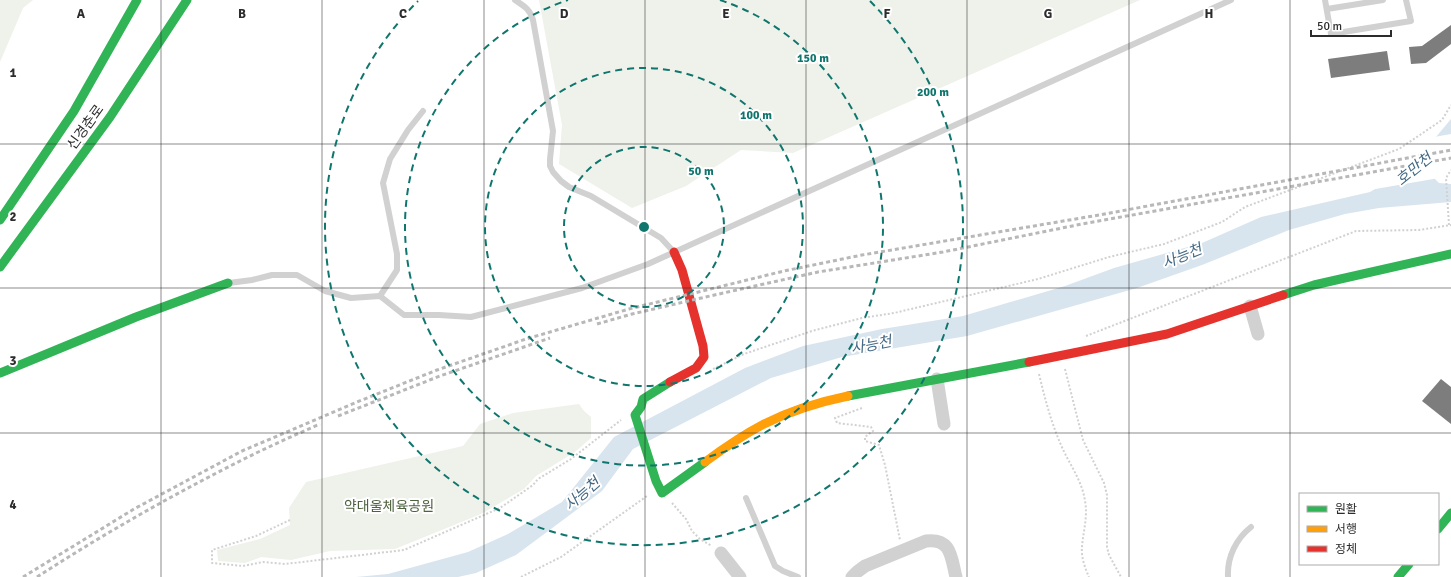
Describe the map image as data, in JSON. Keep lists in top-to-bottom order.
{
  "streets": {
    "main road": ["신경춘로"]
  },
  "water": ["호만천", "사능천"],
  "parks": ["약대울체육공원"],
  "legend": ["원활", "서행", "정체"],
  "scale_bar": "50 m",
  "grid": {
    "columns": [
      "A",
      "B",
      "C",
      "D",
      "E",
      "F",
      "G",
      "H"
    ],
    "rows": [
      "1",
      "2",
      "3",
      "4"
    ]
  },
  "rings": [
    "150 m",
    "200 m",
    "100 m",
    "50 m"
  ]
}
